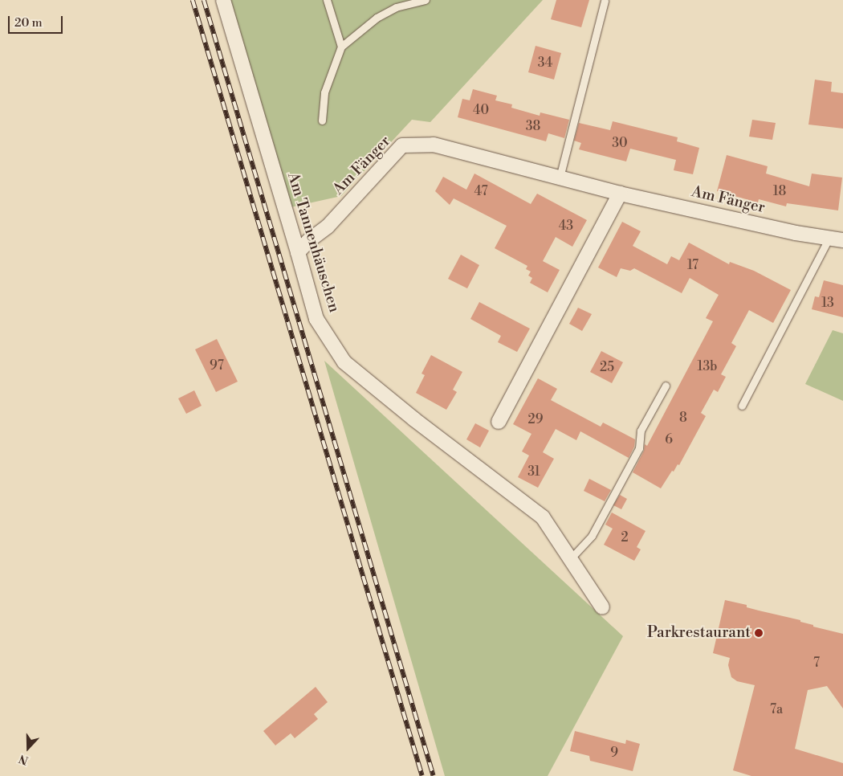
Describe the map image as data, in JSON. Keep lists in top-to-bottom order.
{
  "streets": {
    "street": ["Am Fänger", "Am Tannenhäuschen"]
  },
  "crossings": [
    ["Am Fänger", "Am Tannenhäuschen"]
  ],
  "places": ["Parkrestaurant"],
  "house_numbers": [
    "34",
    "40",
    "38",
    "30",
    "47",
    "18",
    "43",
    "17",
    "13",
    "97",
    "13b",
    "25",
    "8",
    "29",
    "6",
    "31",
    "2",
    "7",
    "7a",
    "9"
  ],
  "scale_bar": "20 m",
  "north": "bottom"
}
